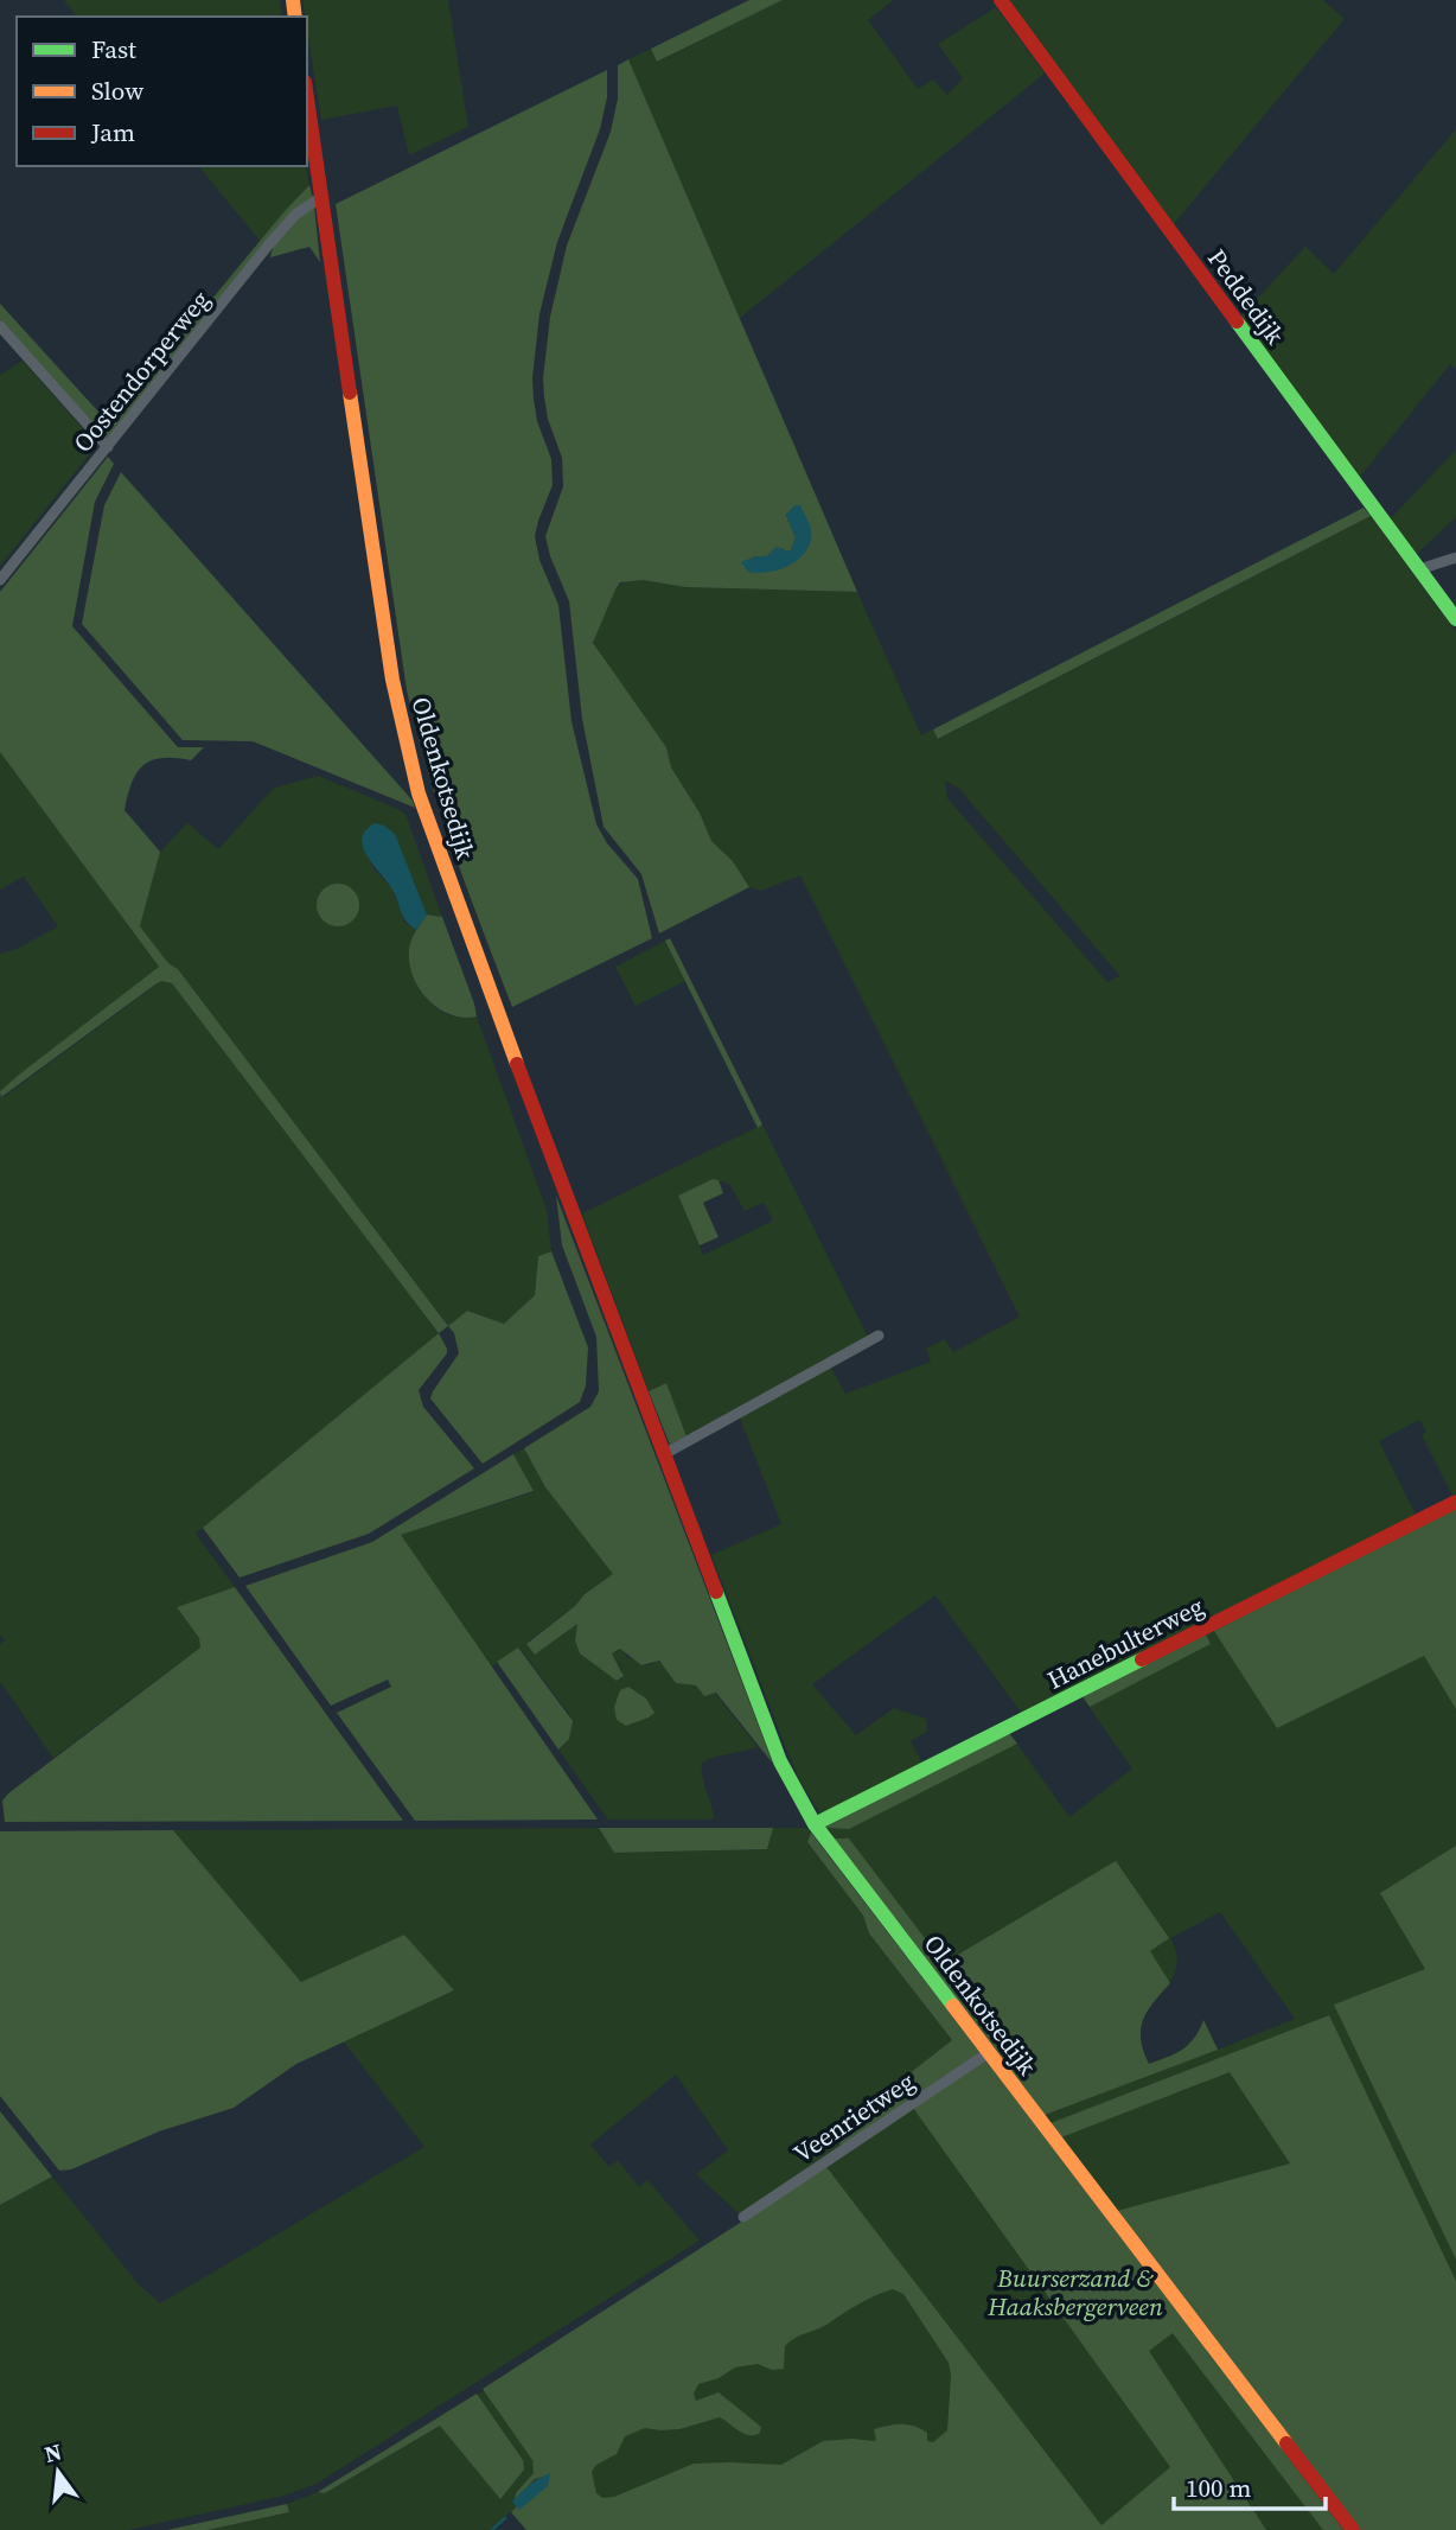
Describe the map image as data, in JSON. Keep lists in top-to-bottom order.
{
  "streets": {
    "street": [
      "Peddedijk",
      "Oostendorperweg",
      "Oldenkotsedijk",
      "Hanebulterweg",
      "Veenrietweg"
    ]
  },
  "crossings": [
    ["Oostendorperweg", "Oldenkotsedijk"],
    ["Oldenkotsedijk", "Hanebulterweg"],
    ["Oldenkotsedijk", "Veenrietweg"]
  ],
  "parks": ["Buurserzand & Haaksbergerveen"],
  "legend": ["Fast", "Slow", "Jam"],
  "scale_bar": "100 m",
  "north": "top"
}
